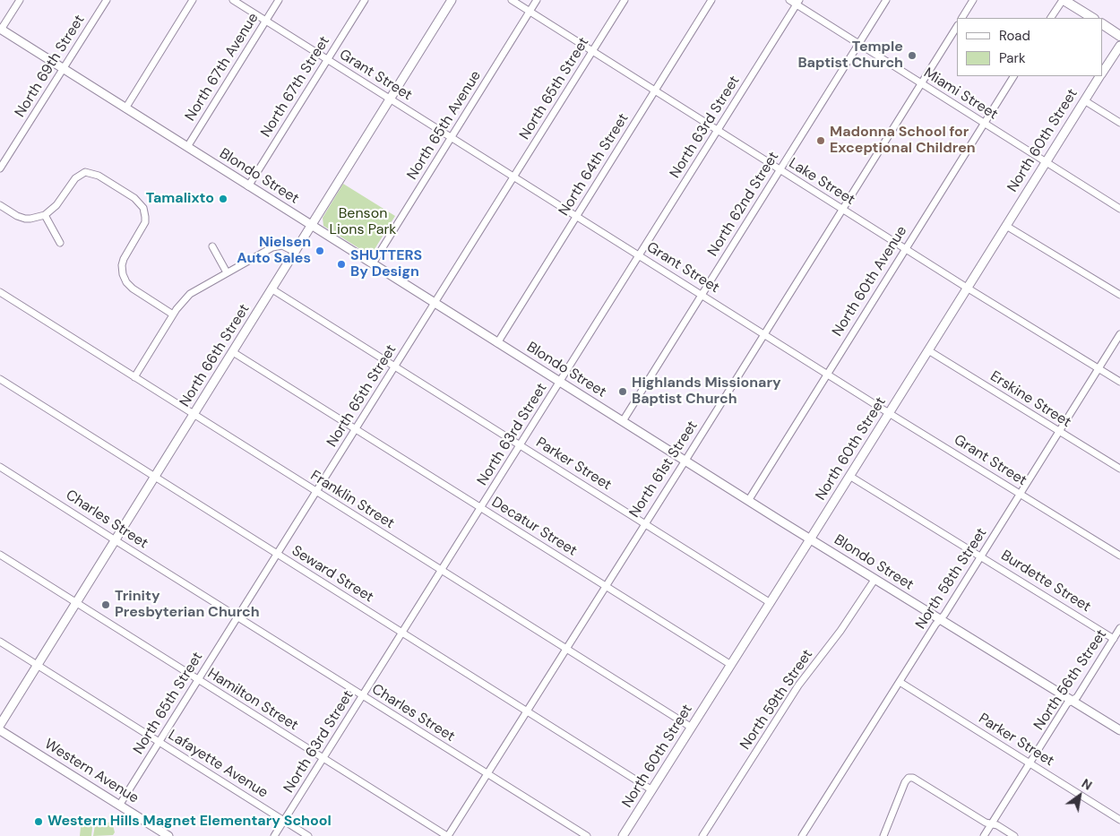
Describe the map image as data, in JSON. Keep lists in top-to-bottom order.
{
  "streets": {
    "street": [
      "North 69th Street",
      "North 67th Avenue",
      "Grant Street",
      "North 67th Street",
      "North 65th Street",
      "Miami Street",
      "North 65th Avenue",
      "North 63rd Street",
      "North 60th Street",
      "North 64th Street",
      "Blondo Street",
      "Lake Street",
      "North 62nd Street",
      "North 60th Avenue",
      "North 66th Street",
      "Erskine Street",
      "Parker Street",
      "North 61st Street",
      "Franklin Street",
      "Charles Street",
      "Decatur Street",
      "Seward Street",
      "North 58th Street",
      "Burdette Street",
      "North 56th Street",
      "Hamilton Street",
      "North 59th Street",
      "Lafayette Avenue",
      "Western Avenue"
    ]
  },
  "crossings": [
    ["North 69th Street", "Blondo Street"],
    ["North 67th Avenue", "Grant Street"],
    ["North 67th Avenue", "Blondo Street"],
    ["Grant Street", "North 67th Street"],
    ["Grant Street", "North 65th Street"],
    ["Grant Street", "North 65th Avenue"],
    ["Grant Street", "North 63rd Street"],
    ["Grant Street", "North 60th Street"],
    ["Grant Street", "North 64th Street"],
    ["Grant Street", "North 62nd Street"],
    ["Grant Street", "North 60th Avenue"],
    ["Grant Street", "North 66th Street"],
    ["Grant Street", "North 61st Street"],
    ["Grant Street", "North 58th Street"],
    ["North 67th Street", "Blondo Street"],
    ["North 65th Street", "Blondo Street"],
    ["North 65th Street", "Lake Street"],
    ["North 65th Street", "Parker Street"],
    ["North 65th Street", "Franklin Street"],
    ["North 65th Street", "Charles Street"],
    ["North 65th Street", "Decatur Street"],
    ["North 65th Street", "Seward Street"],
    ["North 65th Street", "Hamilton Street"],
    ["North 65th Street", "Lafayette Avenue"],
    ["North 65th Street", "Western Avenue"],
    ["Miami Street", "North 63rd Street"],
    ["Miami Street", "North 60th Street"],
    ["Miami Street", "North 62nd Street"],
    ["Miami Street", "North 60th Avenue"],
    ["Miami Street", "North 61st Street"],
    ["North 65th Avenue", "Blondo Street"],
    ["North 65th Avenue", "Lake Street"],
    ["North 63rd Street", "Blondo Street"],
    ["North 63rd Street", "Lake Street"],
    ["North 63rd Street", "Parker Street"],
    ["North 63rd Street", "Franklin Street"],
    ["North 63rd Street", "Charles Street"],
    ["North 63rd Street", "Decatur Street"],
    ["North 63rd Street", "Seward Street"],
    ["North 63rd Street", "Hamilton Street"],
    ["North 63rd Street", "Lafayette Avenue"],
    ["North 60th Street", "Blondo Street"],
    ["North 60th Street", "Lake Street"],
    ["North 60th Street", "Erskine Street"],
    ["North 60th Street", "Parker Street"],
    ["North 60th Street", "Franklin Street"],
    ["North 60th Street", "Decatur Street"],
    ["North 60th Street", "Seward Street"],
    ["North 60th Street", "Burdette Street"],
    ["North 64th Street", "Blondo Street"],
    ["North 64th Street", "Lake Street"],
    ["Blondo Street", "North 62nd Street"],
    ["Blondo Street", "North 60th Avenue"],
    ["Blondo Street", "North 66th Street"],
    ["Blondo Street", "North 61st Street"],
    ["Blondo Street", "North 58th Street"],
    ["Blondo Street", "North 56th Street"],
    ["Blondo Street", "North 59th Street"],
    ["Lake Street", "North 62nd Street"],
    ["Lake Street", "North 60th Avenue"],
    ["Lake Street", "North 61st Street"],
    ["Lake Street", "North 58th Street"],
    ["North 66th Street", "Parker Street"],
    ["North 66th Street", "Franklin Street"],
    ["North 66th Street", "Charles Street"],
    ["North 66th Street", "Decatur Street"],
    ["North 66th Street", "Seward Street"],
    ["North 66th Street", "Hamilton Street"],
    ["North 66th Street", "Lafayette Avenue"],
    ["Erskine Street", "North 58th Street"],
    ["Parker Street", "North 61st Street"],
    ["Parker Street", "North 58th Street"],
    ["Parker Street", "North 56th Street"],
    ["North 61st Street", "Franklin Street"],
    ["North 61st Street", "Charles Street"],
    ["North 61st Street", "Decatur Street"],
    ["North 61st Street", "Seward Street"],
    ["North 61st Street", "Hamilton Street"],
    ["North 58th Street", "Burdette Street"],
    ["Burdette Street", "North 56th Street"]
  ],
  "parks": ["Benson Lions Park"],
  "places": [
    "Temple Baptist Church",
    "Madonna School for Exceptional Children",
    "Tamalixto",
    "Nielsen Auto Sales",
    "SHUTTERS By Design",
    "Highlands Missionary Baptist Church",
    "Trinity Presbyterian Church",
    "Western Hills Magnet Elementary School"
  ],
  "legend": ["Road", "Park"],
  "north": "top right"
}
